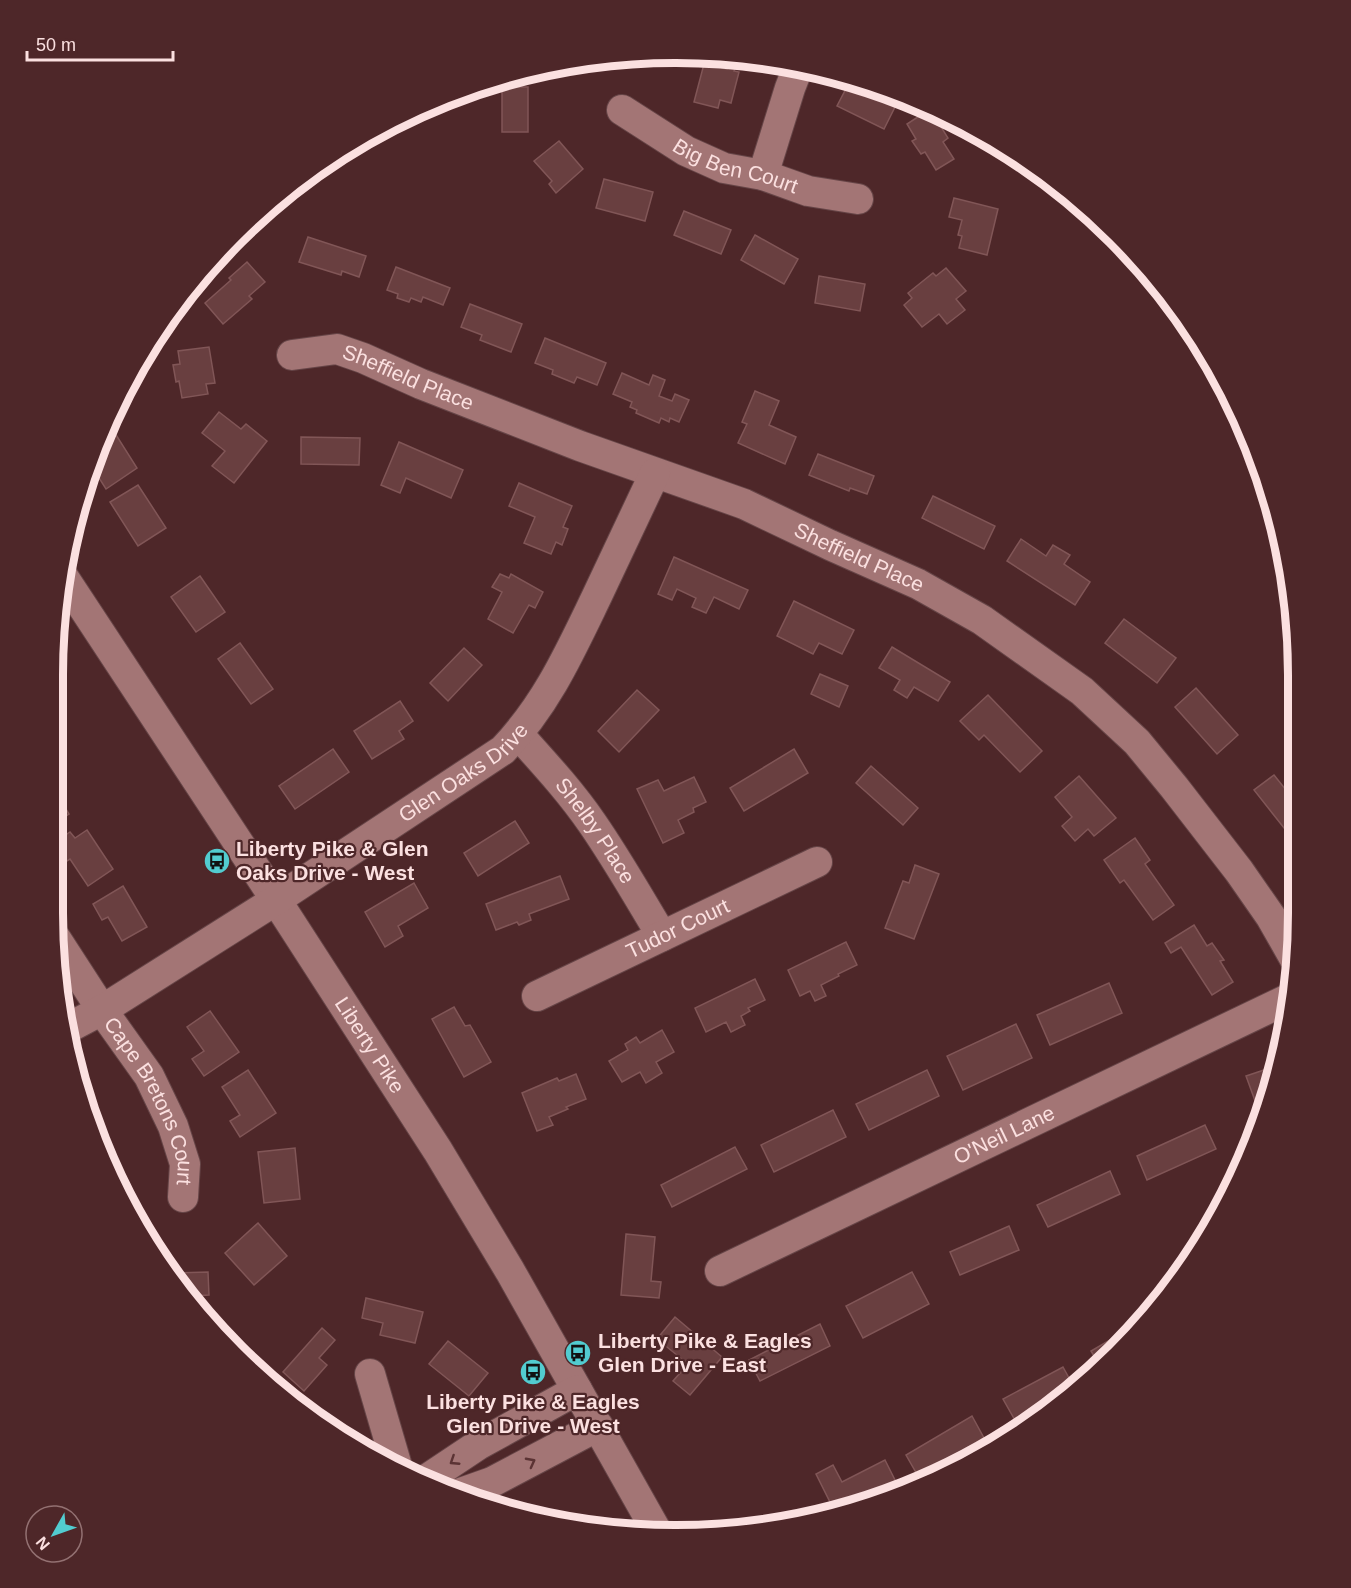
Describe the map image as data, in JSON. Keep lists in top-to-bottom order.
{
  "streets": {
    "street": [
      "Big Ben Court",
      "Sheffield Place",
      "Glen Oaks Drive",
      "Shelby Place",
      "Tudor Court",
      "Liberty Pike",
      "Cape Bretons Court",
      "O'Neil Lane"
    ]
  },
  "crossings": [
    ["Sheffield Place", "Glen Oaks Drive"],
    ["Glen Oaks Drive", "Shelby Place"],
    ["Glen Oaks Drive", "Liberty Pike"],
    ["Glen Oaks Drive", "Cape Bretons Court"],
    ["Shelby Place", "Tudor Court"]
  ],
  "places": {
    "bus stop": ["Liberty Pike & Glen Oaks Drive - West", "Liberty Pike & Eagles Glen Drive - East", "Liberty Pike & Eagles Glen Drive - West"]
  },
  "scale_bar": "50 m",
  "north": "bottom left"
}
